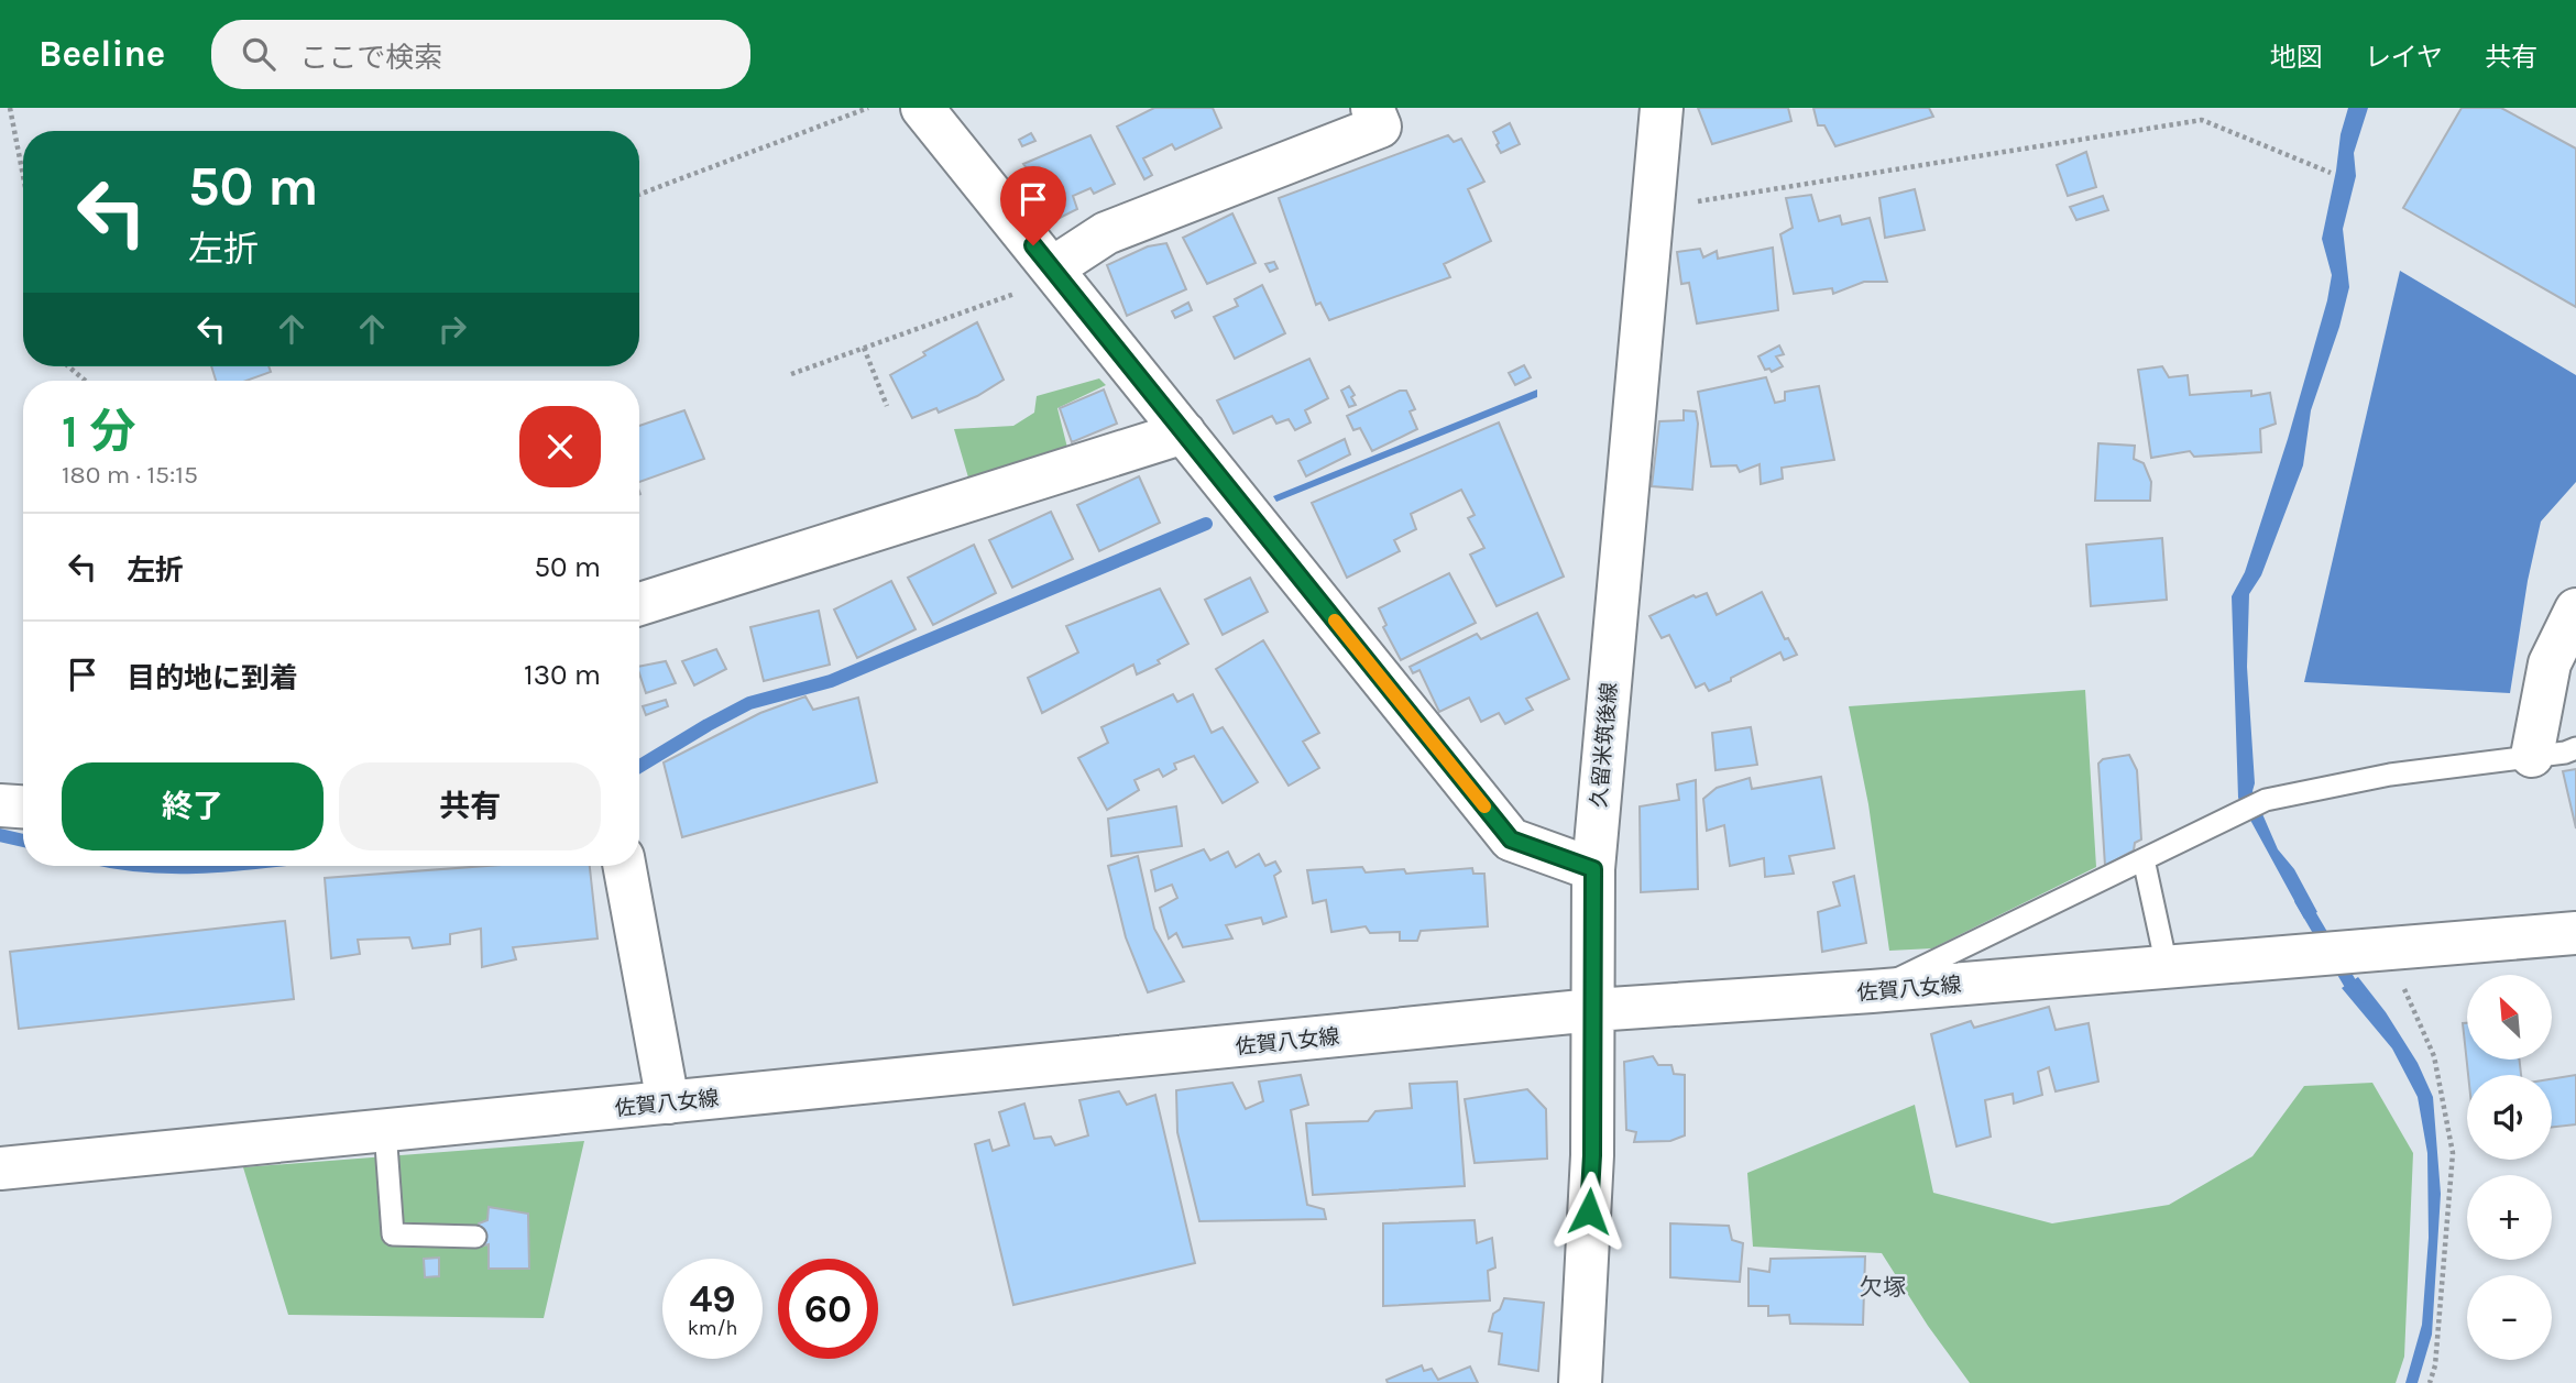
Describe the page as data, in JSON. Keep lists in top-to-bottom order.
{
  "streets": {
    "main road": ["久留米筑後線", "佐賀八女線"]
  },
  "crossings": [
    ["久留米筑後線", "佐賀八女線"]
  ],
  "districts": ["欠塚"],
  "north": "top left",
  "page": {
    "header": "Beeline",
    "search": "ここで検索",
    "nav": ["地図", "レイヤ", "共有"],
    "turn": ["50 m", "左折"],
    "heading": ["1 分", "180 m · 15:15"],
    "list": [
      {
        "name": "左折",
        "value": "50 m"
      },
      {
        "name": "目的地に到着",
        "value": "130 m"
      }
    ],
    "buttons": ["終了", "共有"],
    "map_buttons": ["+", "−"],
    "speed": "49 km/h",
    "limit": "60"
  }
}
